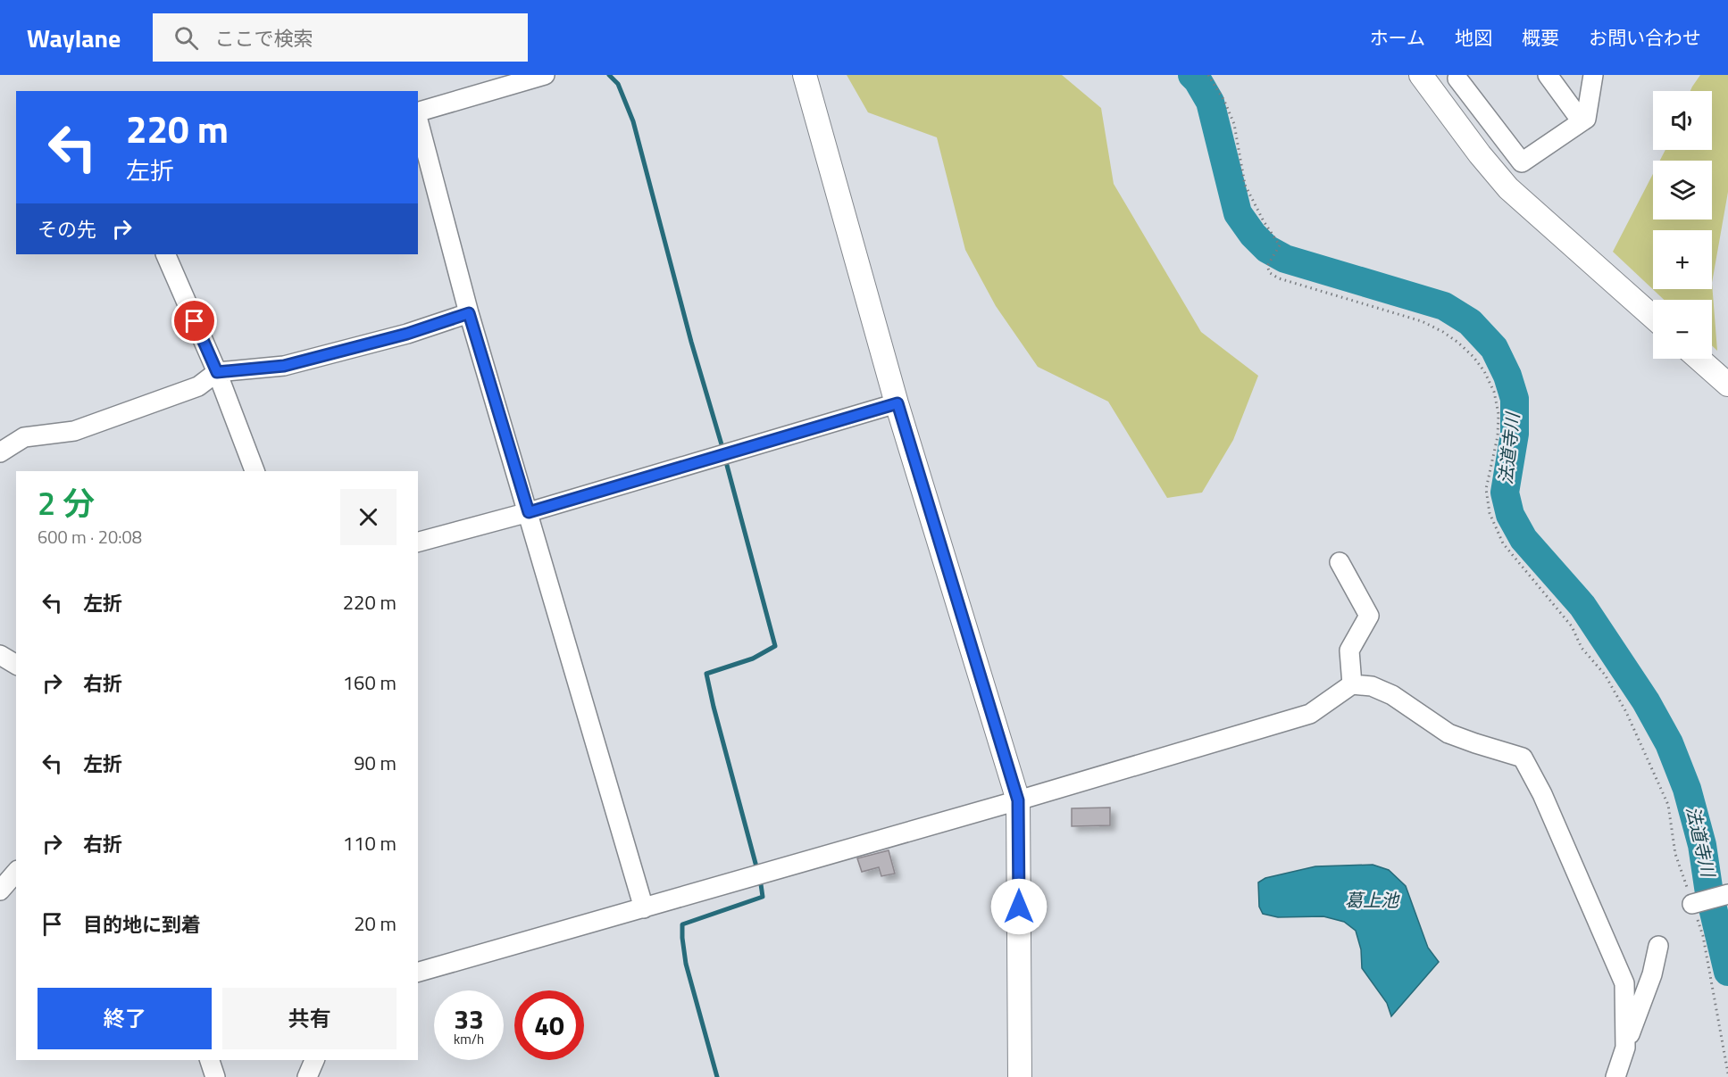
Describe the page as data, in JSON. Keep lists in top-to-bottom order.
{
  "water": ["法道寺川", "葛上池"],
  "page": {
    "header": "Waylane",
    "search": "ここで検索",
    "nav": [
      "ホーム",
      "地図",
      "概要",
      "お問い合わせ"
    ],
    "map_buttons": ["+", "−"],
    "turn": ["220 m", "左折"],
    "then": "その先",
    "heading": ["2 分", "600 m · 20:08"],
    "list": [
      {
        "name": "左折",
        "value": "220 m"
      },
      {
        "name": "右折",
        "value": "160 m"
      },
      {
        "name": "左折",
        "value": "90 m"
      },
      {
        "name": "右折",
        "value": "110 m"
      },
      {
        "name": "目的地に到着",
        "value": "20 m"
      }
    ],
    "buttons": ["終了", "共有"],
    "speed": "33 km/h",
    "limit": "40"
  }
}
